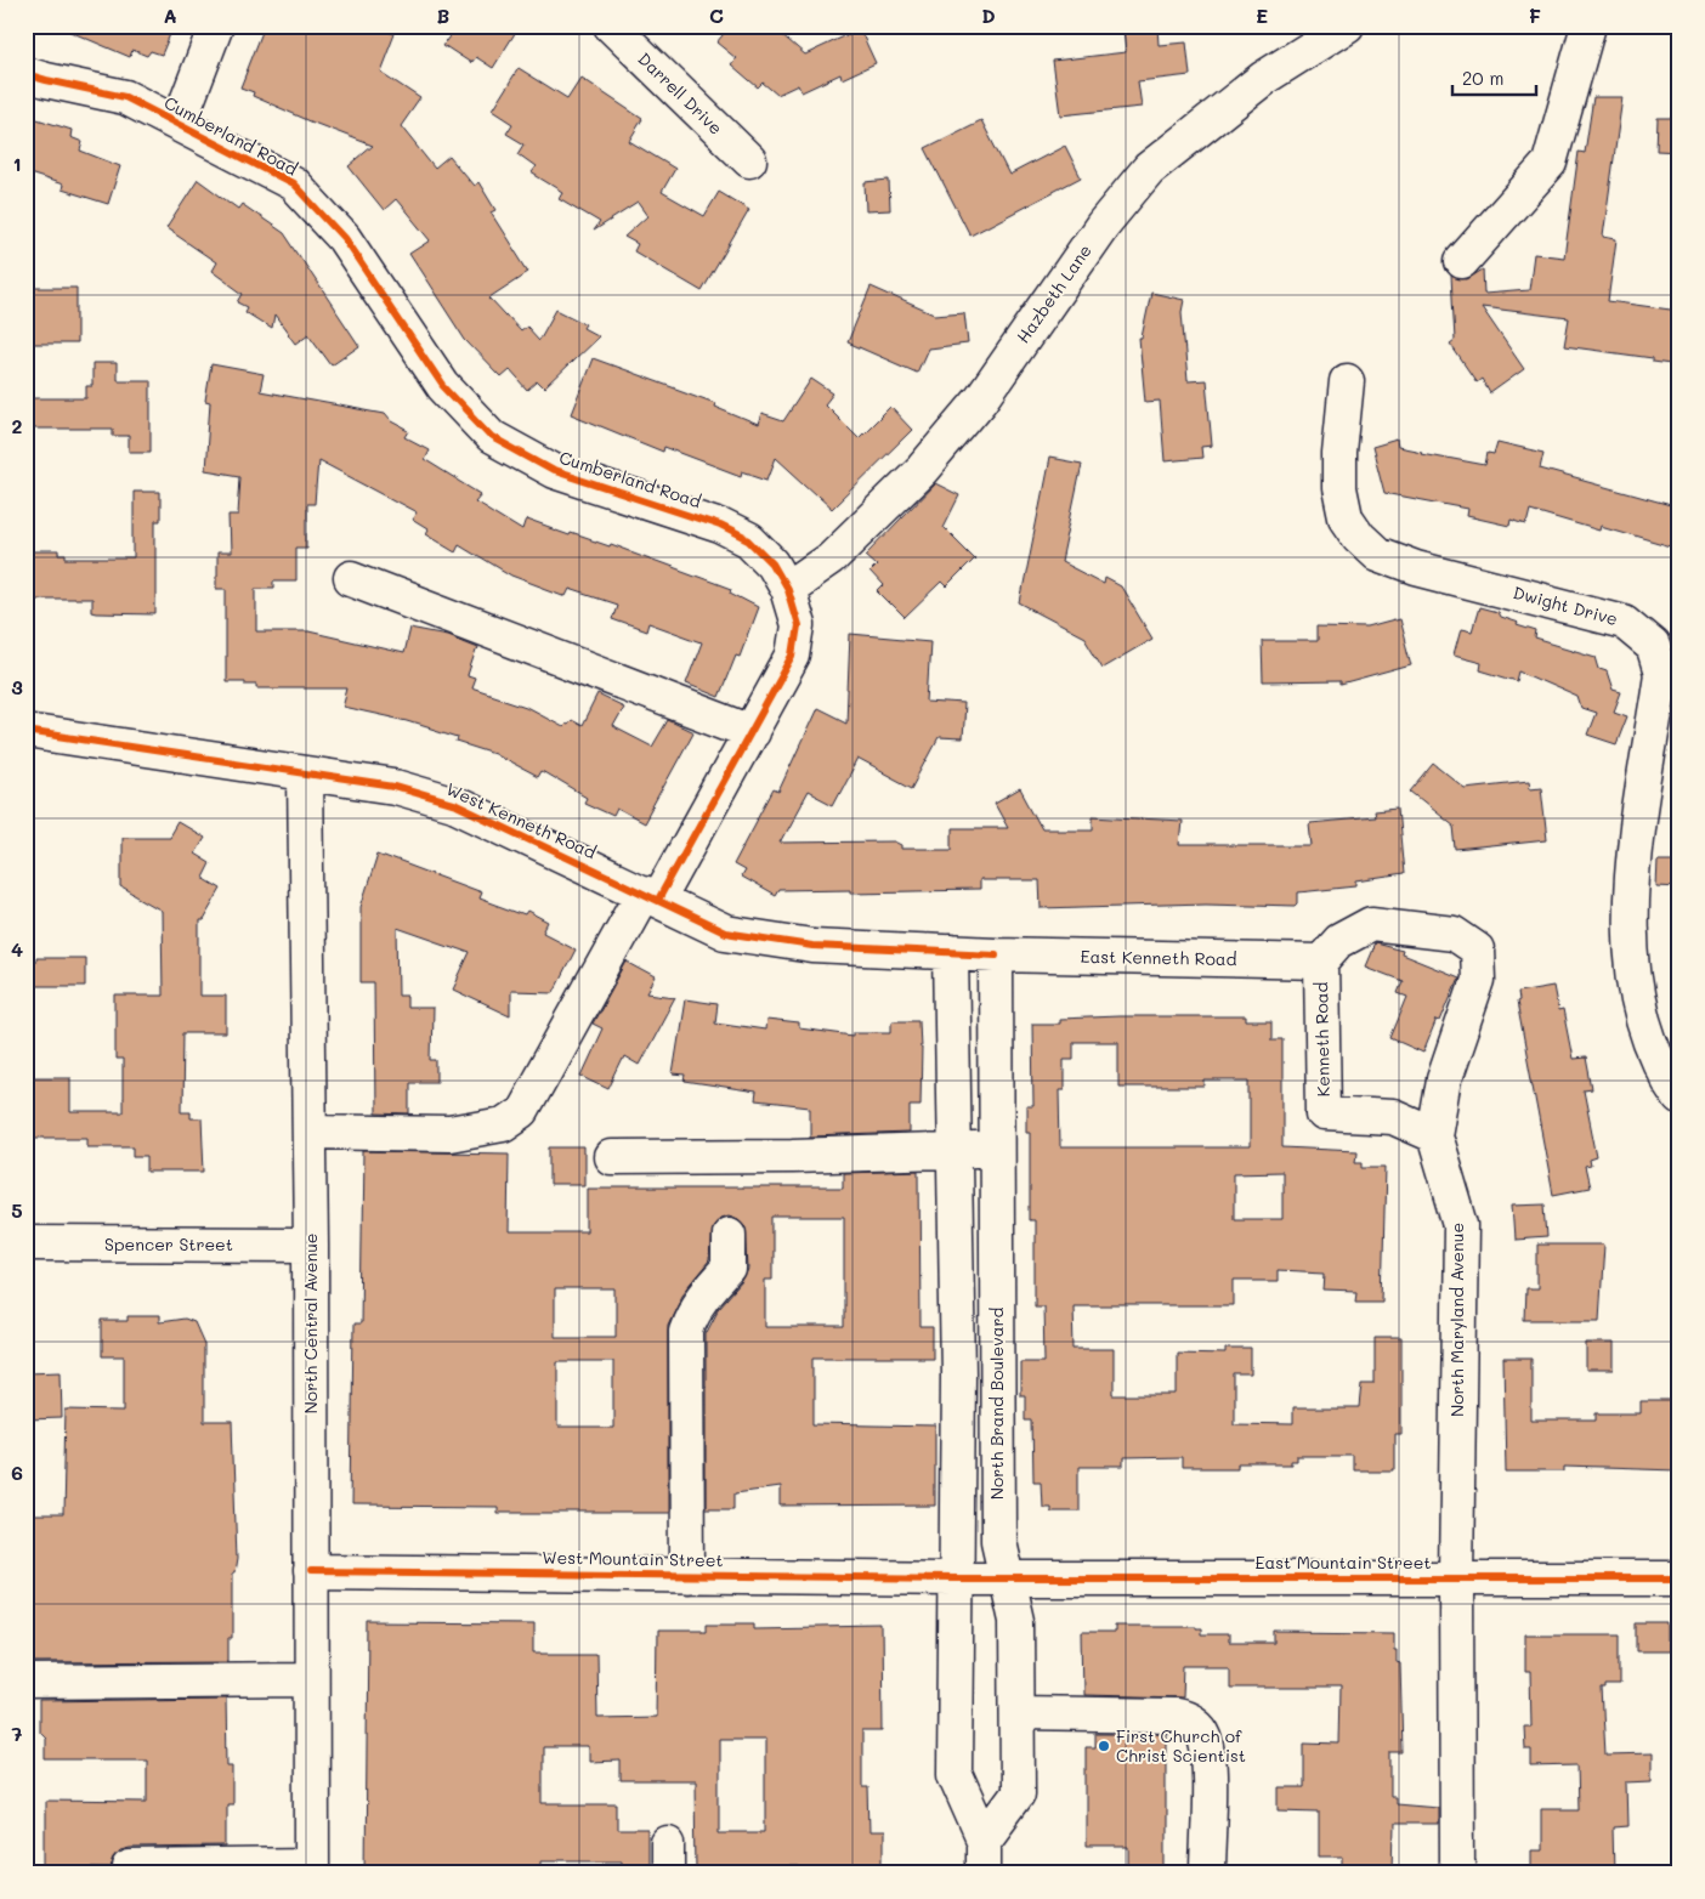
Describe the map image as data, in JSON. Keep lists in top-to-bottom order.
{
  "streets": {
    "street": [
      "Darrell Drive",
      "Cumberland Road",
      "Hazbeth Lane",
      "Dwight Drive",
      "West Kenneth Road",
      "East Kenneth Road",
      "Kenneth Road",
      "Spencer Street",
      "North Maryland Avenue",
      "North Central Avenue",
      "North Brand Boulevard",
      "West Mountain Street",
      "East Mountain Street"
    ]
  },
  "crossings": [
    ["Cumberland Road", "Hazbeth Lane"],
    ["Cumberland Road", "West Kenneth Road"],
    ["Cumberland Road", "North Central Avenue"],
    ["West Kenneth Road", "East Kenneth Road"],
    ["West Kenneth Road", "North Central Avenue"],
    ["West Kenneth Road", "North Brand Boulevard"],
    ["East Kenneth Road", "Kenneth Road"],
    ["East Kenneth Road", "North Maryland Avenue"],
    ["East Kenneth Road", "North Brand Boulevard"],
    ["Kenneth Road", "North Maryland Avenue"],
    ["Spencer Street", "North Central Avenue"],
    ["North Maryland Avenue", "East Mountain Street"],
    ["North Central Avenue", "West Mountain Street"],
    ["North Brand Boulevard", "West Mountain Street"],
    ["North Brand Boulevard", "East Mountain Street"],
    ["West Mountain Street", "East Mountain Street"]
  ],
  "places": ["First Church of Christ Scientist"],
  "scale_bar": "20 m",
  "grid": {
    "columns": [
      "A",
      "B",
      "C",
      "D",
      "E",
      "F"
    ],
    "rows": [
      "1",
      "2",
      "3",
      "4",
      "5",
      "6",
      "7"
    ]
  }
}
